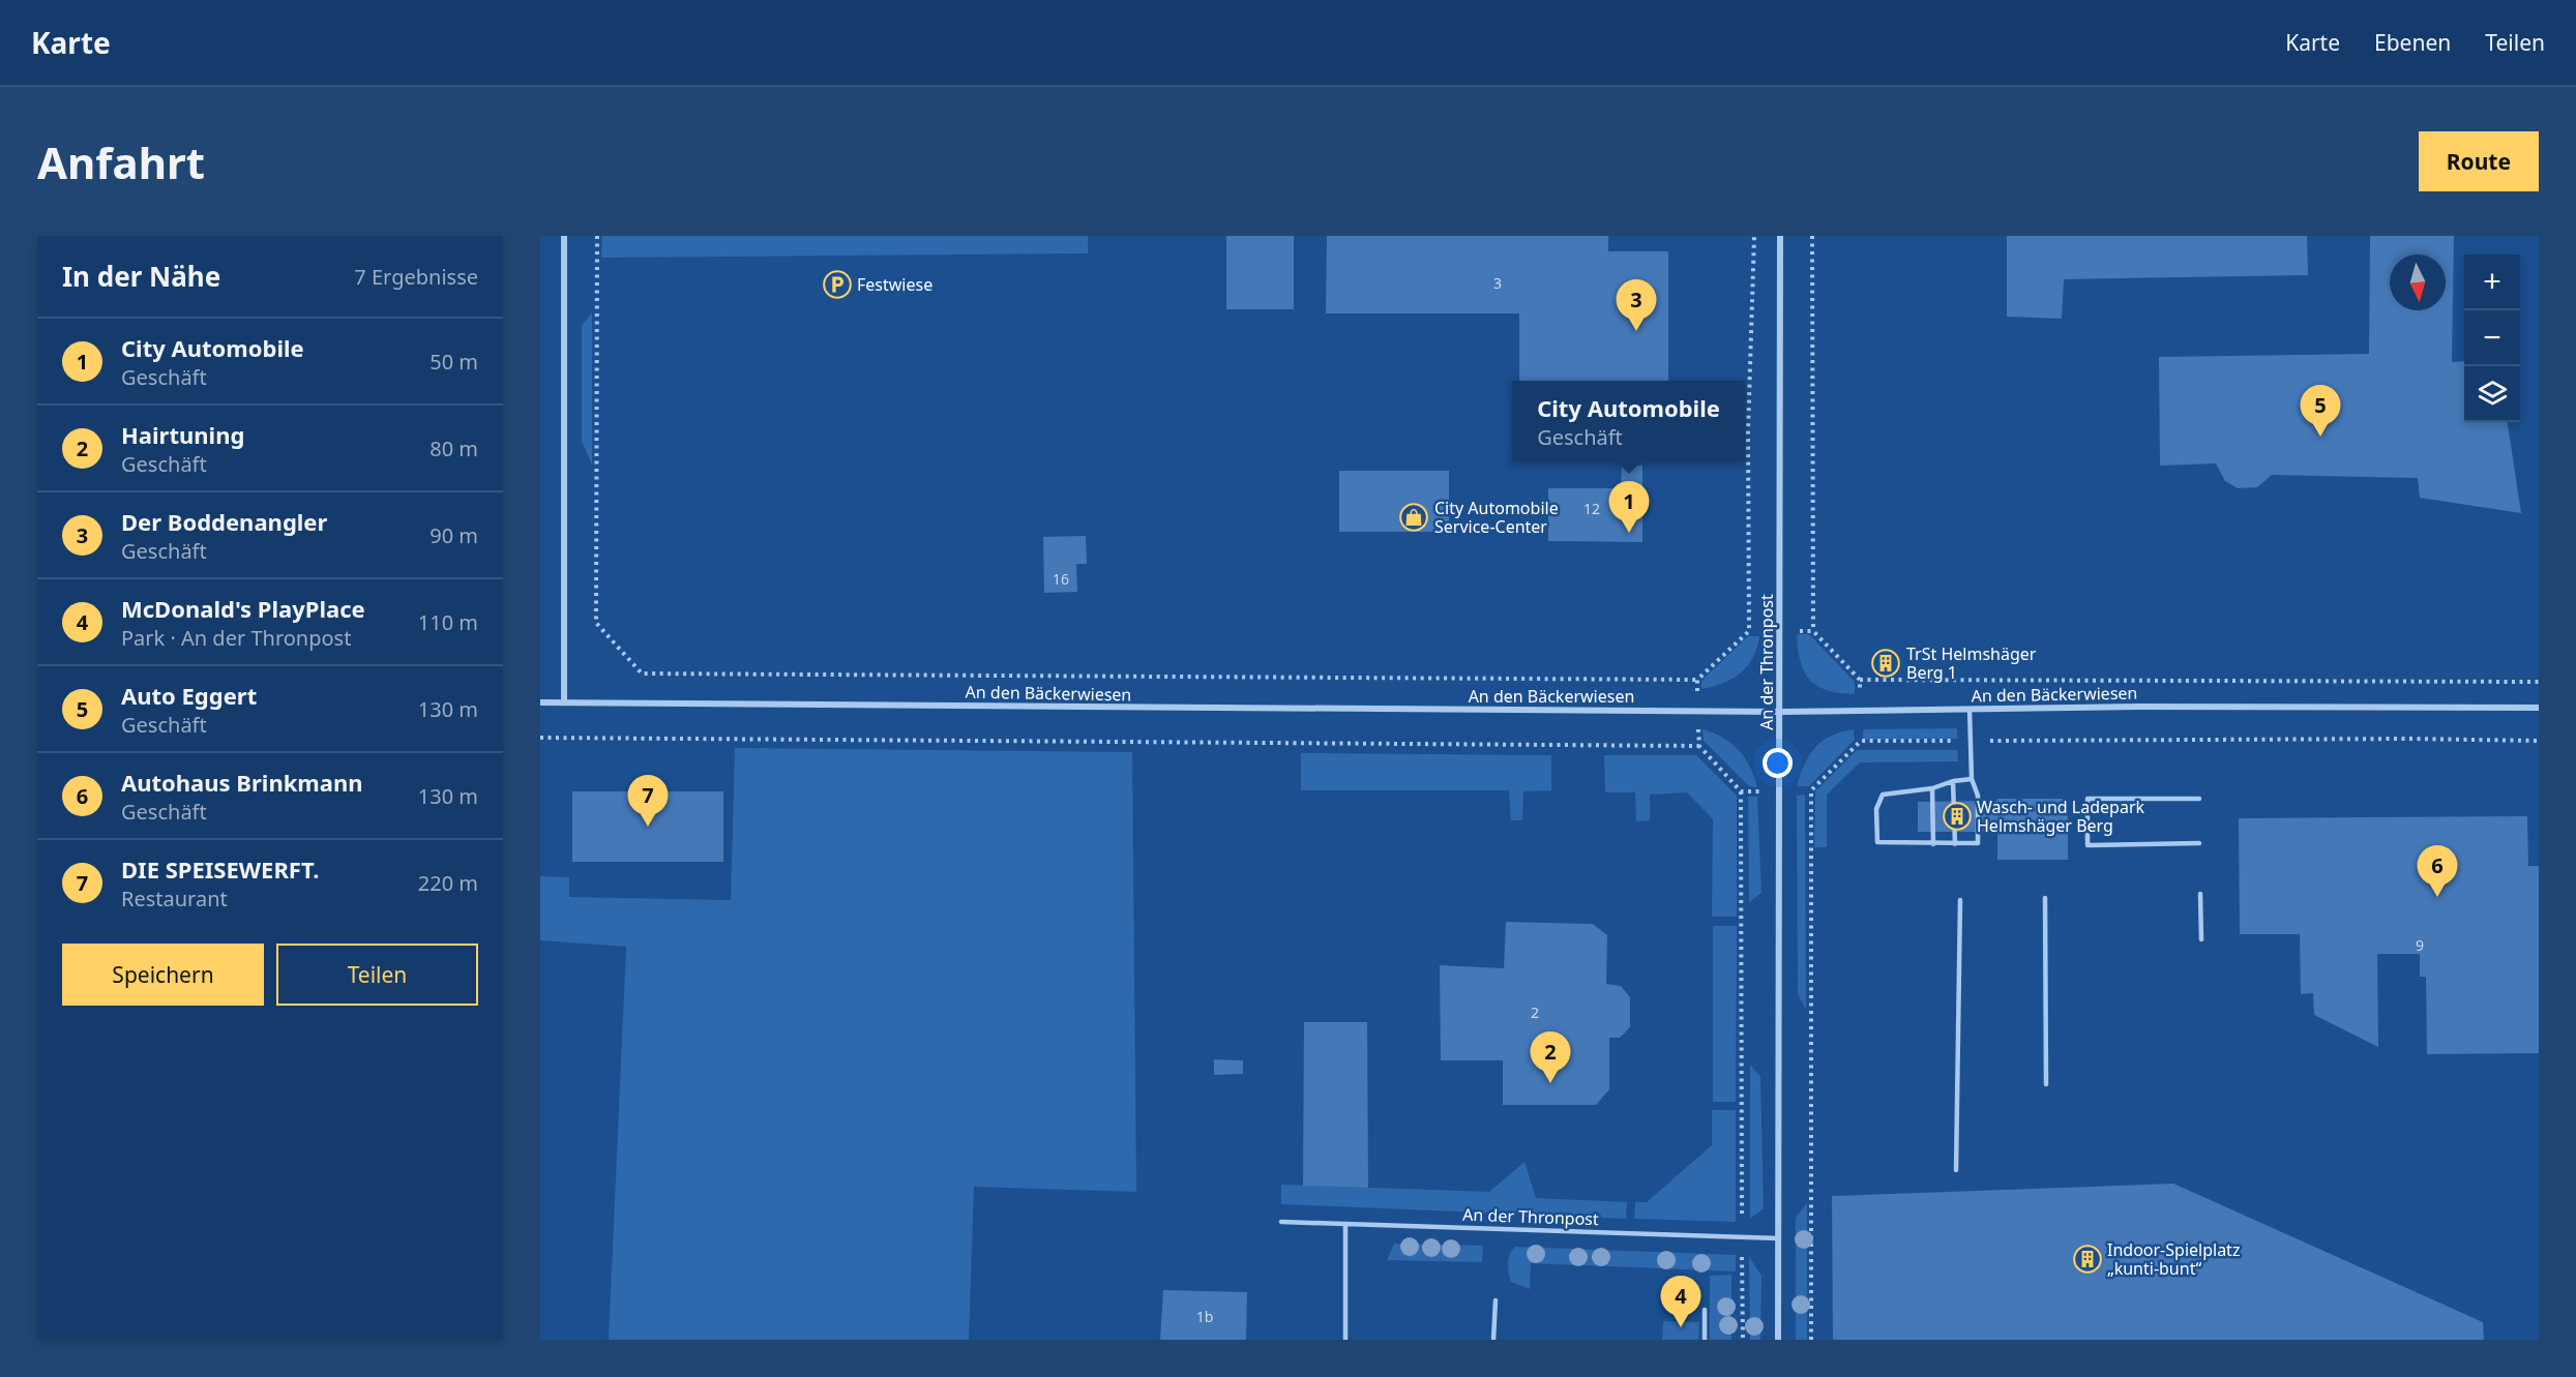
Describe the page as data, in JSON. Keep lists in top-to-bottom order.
{
  "streets": {
    "street": ["An der Thronpost", "An den Bäckerwiesen"]
  },
  "crossings": [
    ["An der Thronpost", "An den Bäckerwiesen"]
  ],
  "places": {
    "parking": ["Festwiese"],
    "shop": ["City Automobile Service-Center"],
    "building": ["TrSt Helmshäger Berg 1", "Wasch- und Ladepark Helmshäger Berg", "Indoor-Spielplatz „kunti-bunt“"]
  },
  "house_numbers": [
    "3",
    "12",
    "16",
    "9",
    "2",
    "1b"
  ],
  "north": "bottom",
  "page": {
    "header": "Karte",
    "nav": ["Karte", "Ebenen", "Teilen"],
    "buttons": [
      "Route",
      ["Speichern", "Teilen"]
    ],
    "title": "Anfahrt",
    "heading": ["In der Nähe", "7 Ergebnisse"],
    "map_buttons": ["+", "−"],
    "pins": [
      "3",
      "5",
      "1",
      "7",
      "6",
      "2",
      "4"
    ],
    "list": [
      {
        "mark": "1",
        "name": "City Automobile",
        "note": "Geschäft",
        "value": "50 m"
      },
      {
        "mark": "2",
        "name": "Hairtuning",
        "note": "Geschäft",
        "value": "80 m"
      },
      {
        "mark": "3",
        "name": "Der Boddenangler",
        "note": "Geschäft",
        "value": "90 m"
      },
      {
        "mark": "4",
        "name": "McDonald's PlayPlace",
        "note": "Park · An der Thronpost",
        "value": "110 m"
      },
      {
        "mark": "5",
        "name": "Auto Eggert",
        "note": "Geschäft",
        "value": "130 m"
      },
      {
        "mark": "6",
        "name": "Autohaus Brinkmann",
        "note": "Geschäft",
        "value": "130 m"
      },
      {
        "mark": "7",
        "name": "DIE SPEISEWERFT.",
        "note": "Restaurant",
        "value": "220 m"
      }
    ],
    "popup": ["City Automobile", "Geschäft"]
  }
}
